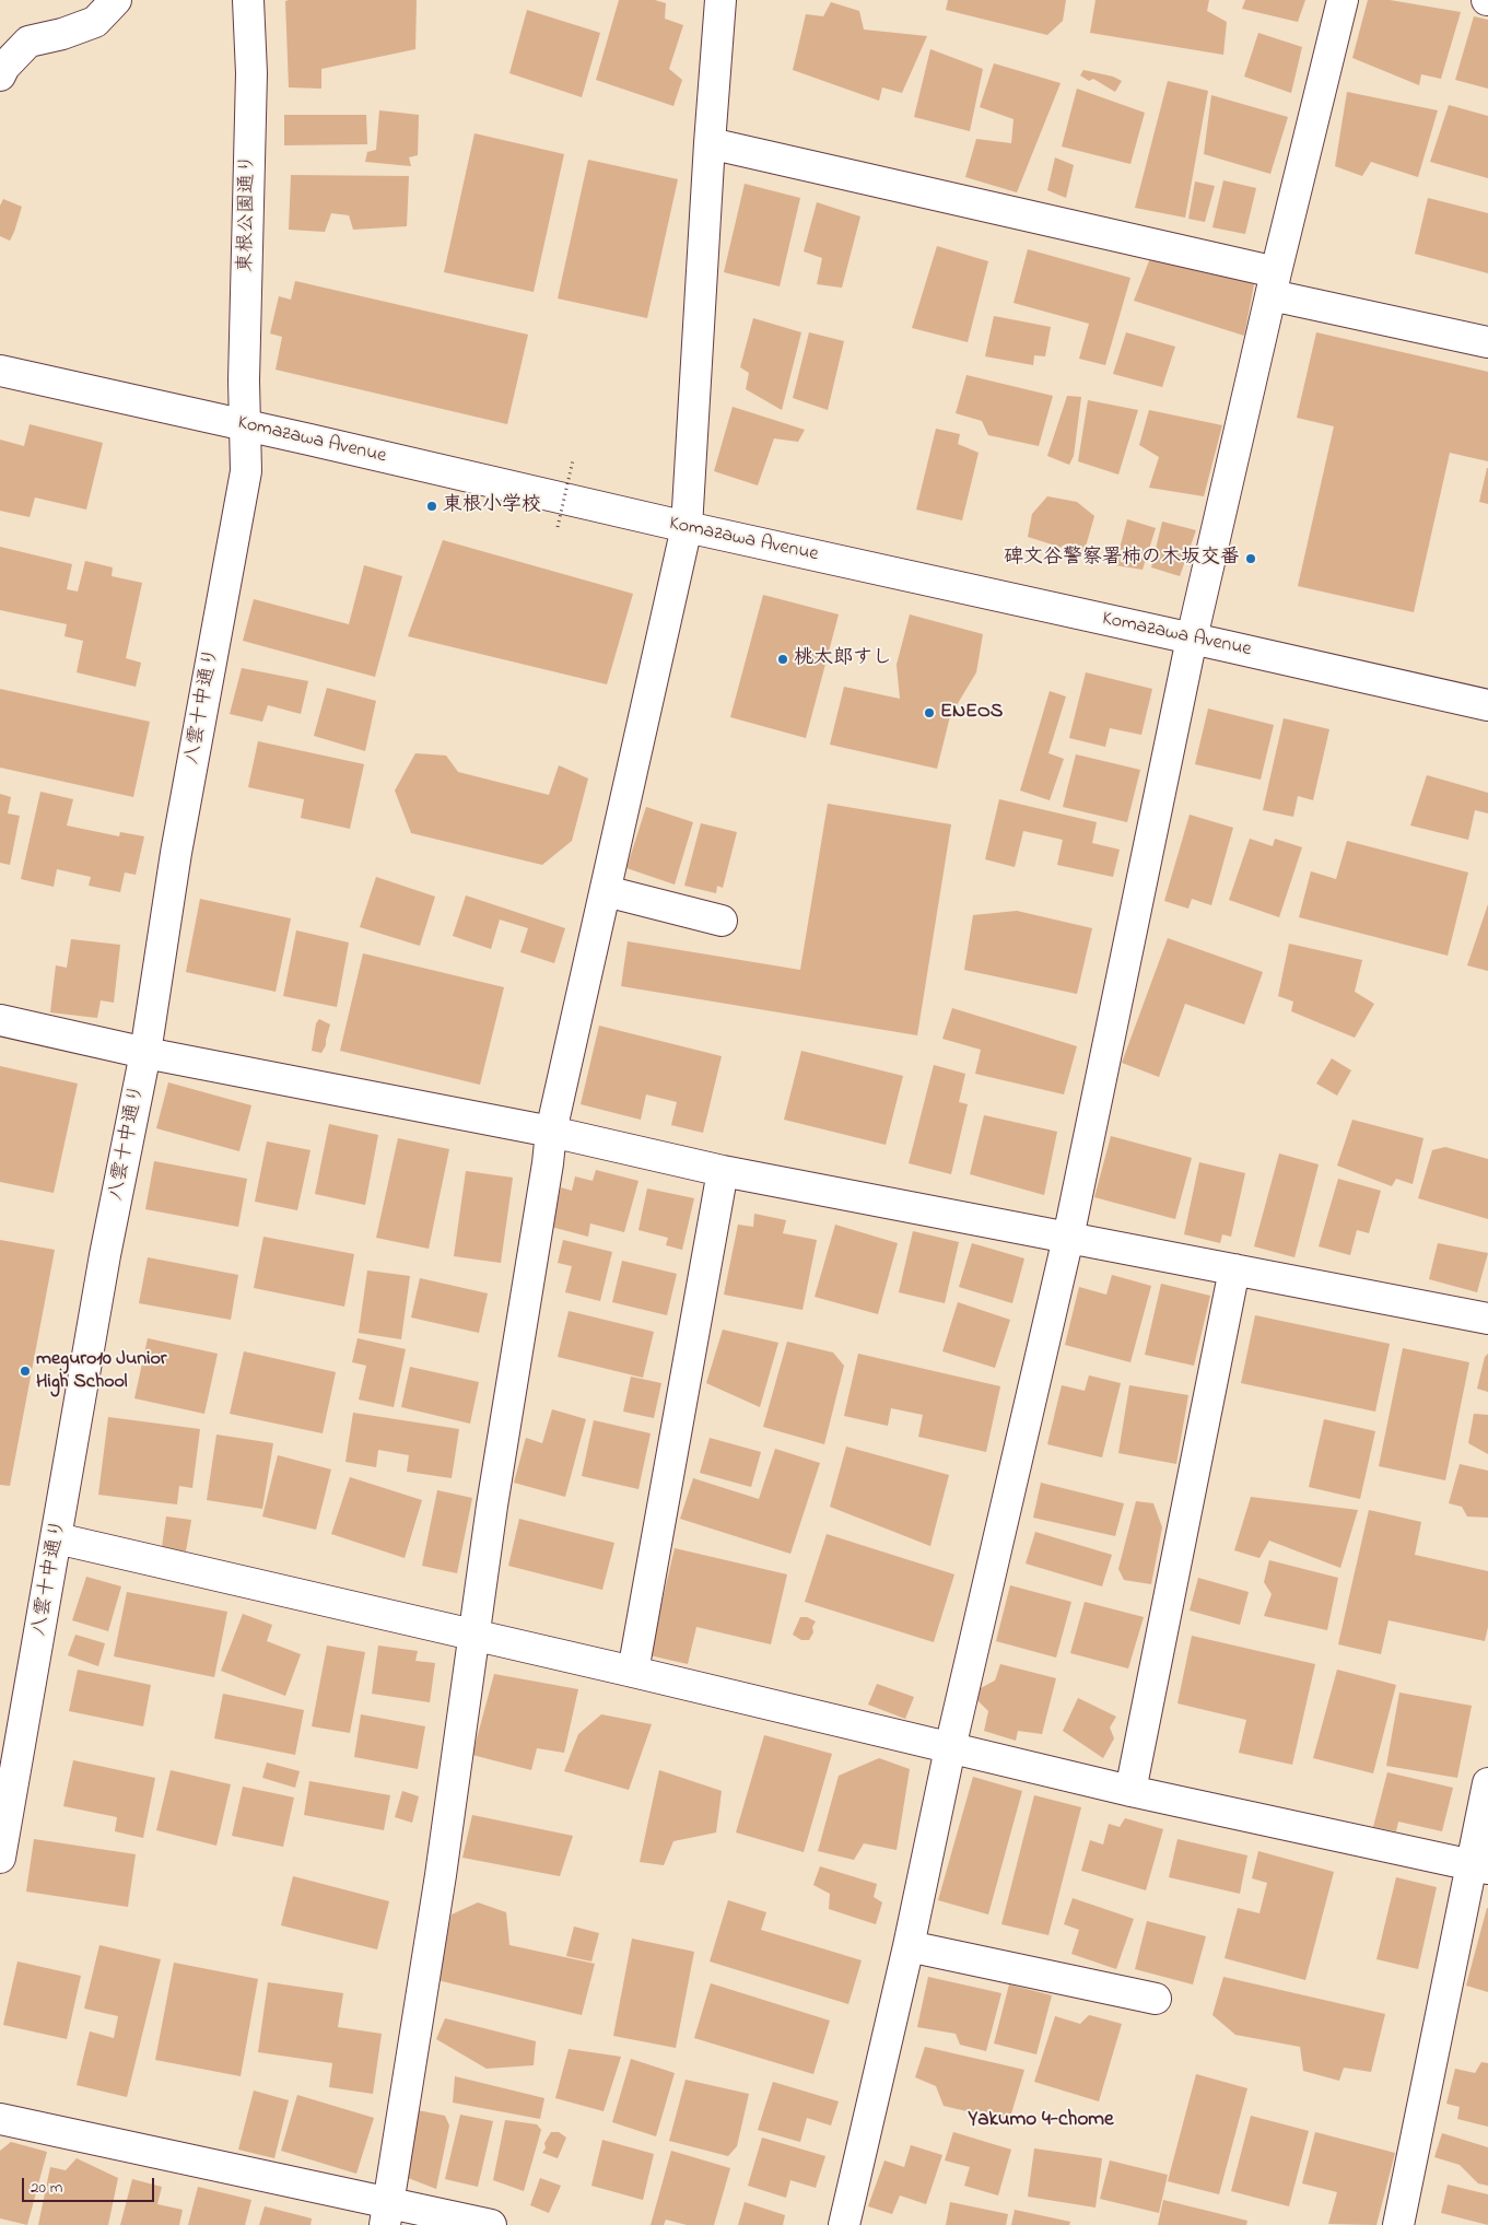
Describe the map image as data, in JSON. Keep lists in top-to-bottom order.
{
  "streets": {
    "street": ["東根公園通り", "Komazawa Avenue", "八雲十中通り"]
  },
  "crossings": [
    ["東根公園通り", "Komazawa Avenue"],
    ["東根公園通り", "八雲十中通り"],
    ["Komazawa Avenue", "八雲十中通り"]
  ],
  "districts": ["Yakumo 4-chome"],
  "places": [
    "東根小学校",
    "碑文谷警察署柿の木坂交番",
    "桃太郎すし",
    "ENEOS",
    "meguro10 Junior High School"
  ],
  "scale_bar": "20 m"
}
